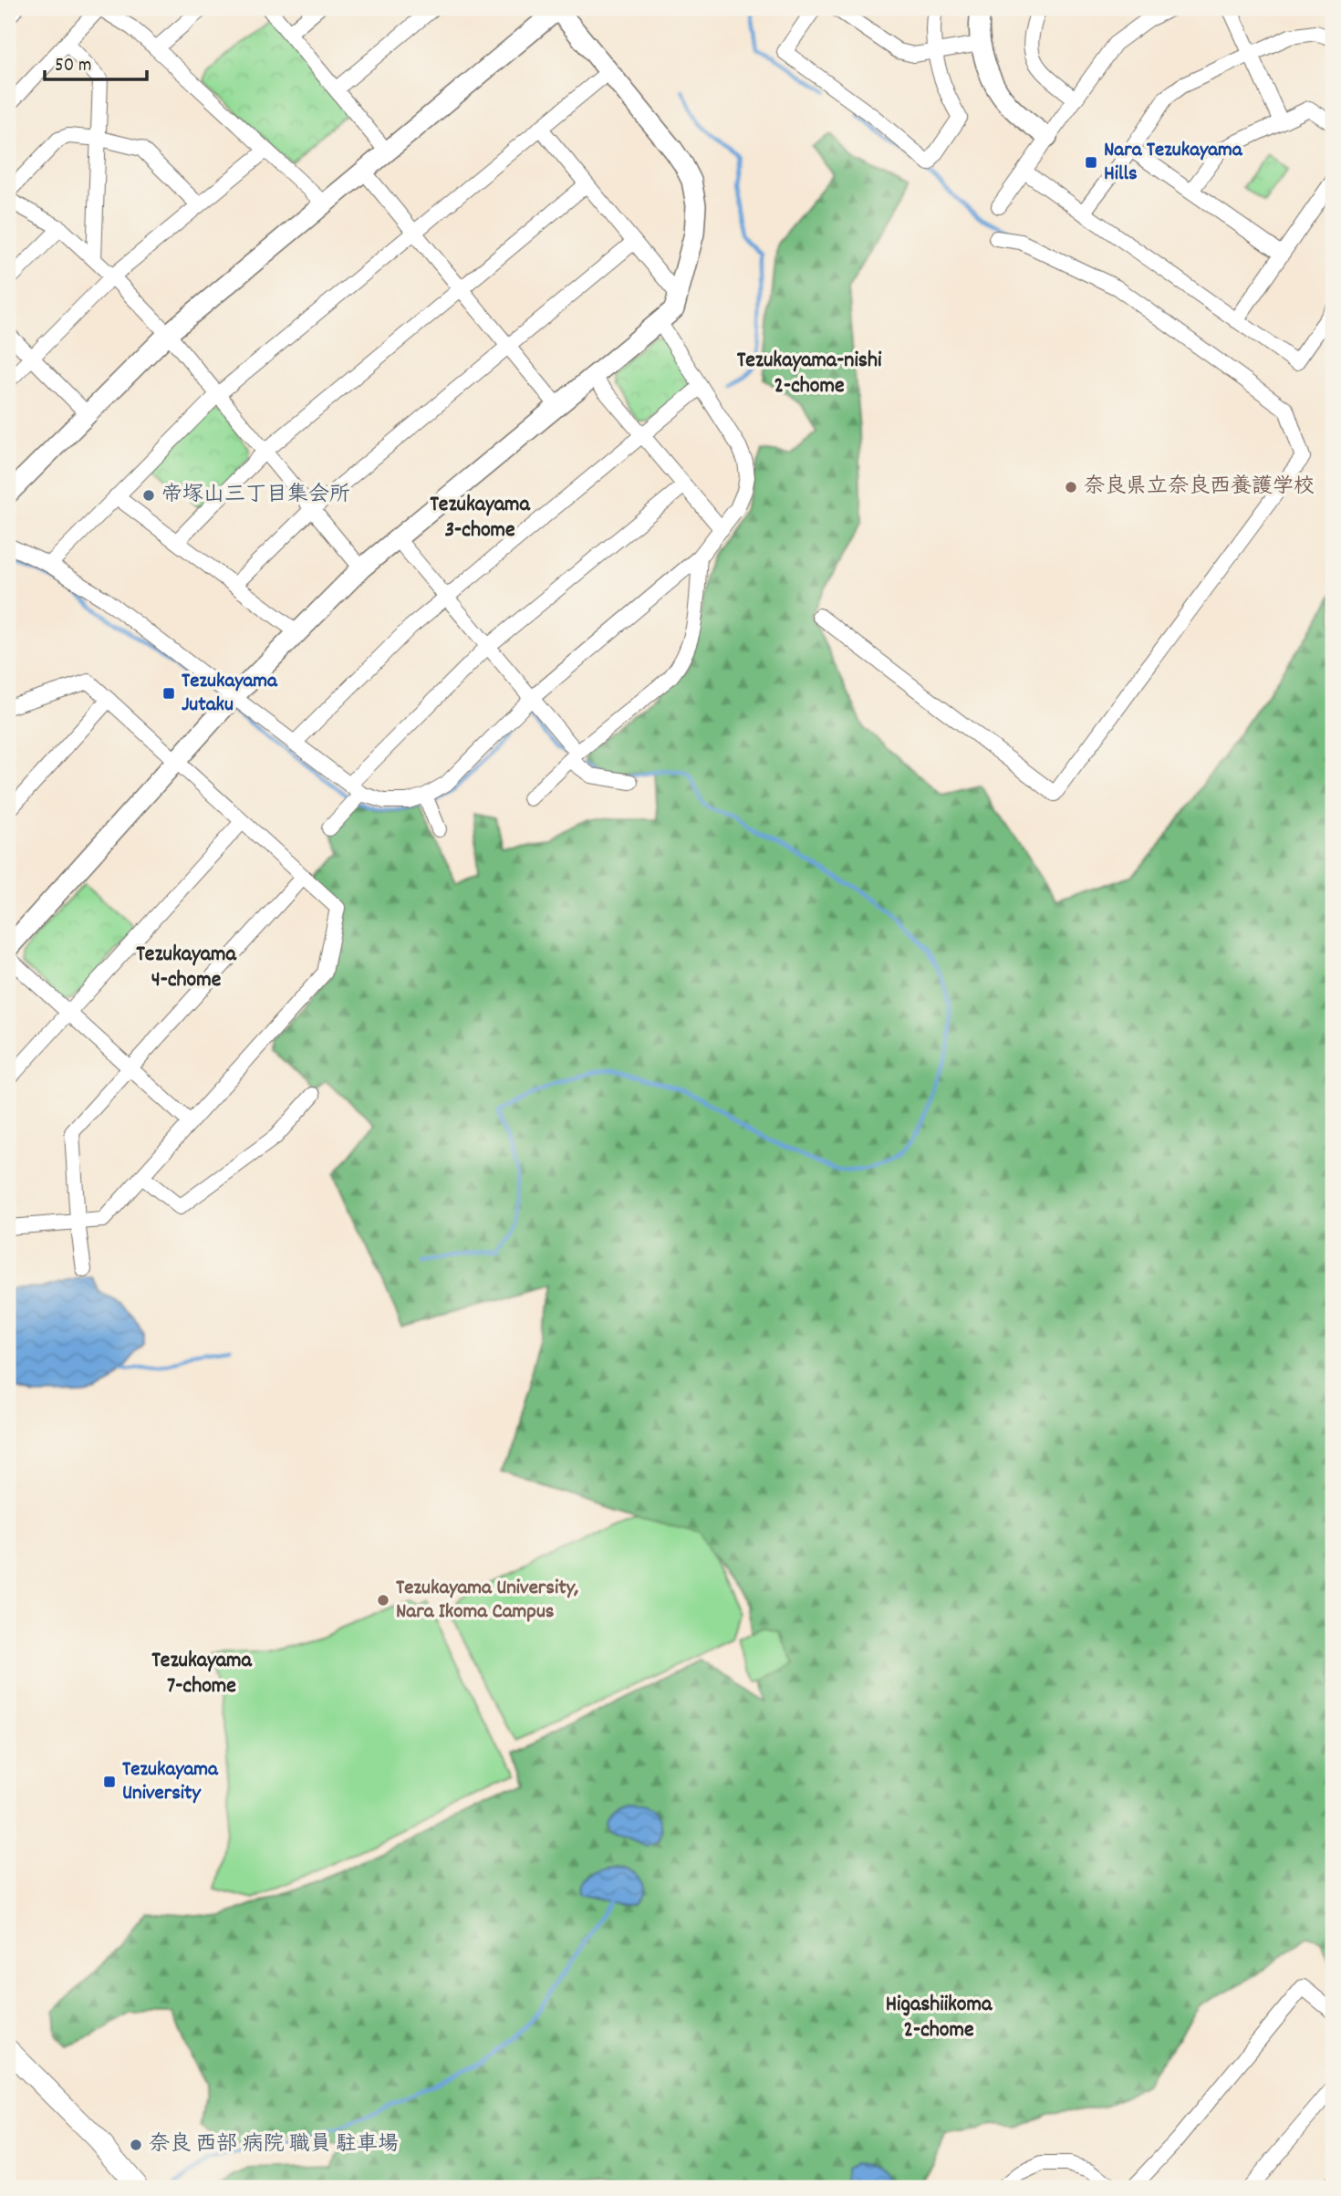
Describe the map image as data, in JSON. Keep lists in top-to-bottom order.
{
  "districts": [
    "Tezukayama-nishi 2-chome",
    "Tezukayama 3-chome",
    "Tezukayama 4-chome",
    "Tezukayama 7-chome",
    "Higashiikoma 2-chome"
  ],
  "places": {
    "transit": ["Nara Tezukayama Hills", "Tezukayama Jutaku", "Tezukayama University"],
    "other": [
      "奈良県立奈良西養護学校",
      "帝塚山三丁目集会所",
      "Tezukayama University, Nara Ikoma Campus",
      "奈良 西部 病院 職員 駐車場"
    ]
  },
  "scale_bar": "50 m"
}
